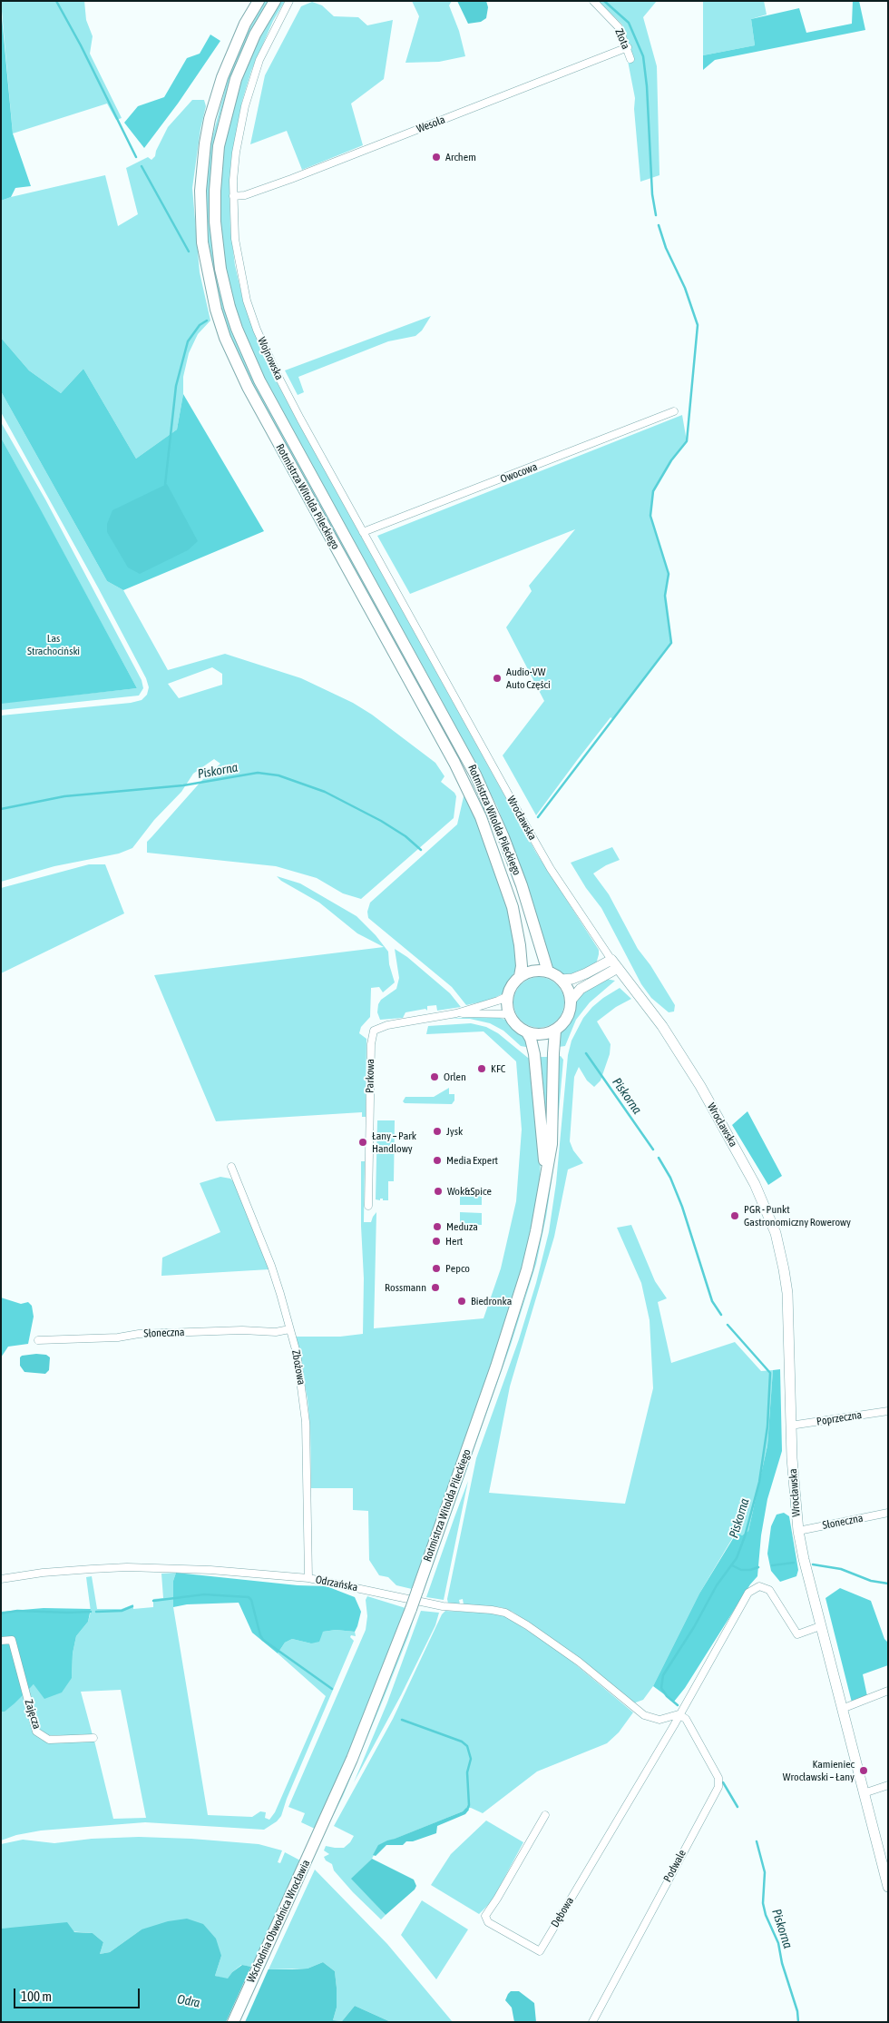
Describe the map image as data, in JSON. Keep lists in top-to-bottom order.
{
  "streets": {
    "main road": ["Rotmistrza Witolda Pileckiego", "Wrocławska", "Wschodnia Obwodnica Wrocławia"],
    "street": [
      "Złota",
      "Wesoła",
      "Wojnowska",
      "Owocowa",
      "Parkowa",
      "Słoneczna",
      "Zbożowa",
      "Poprzeczna",
      "Odrzańska",
      "Zajęcza",
      "Podwale",
      "Dębowa"
    ]
  },
  "crossings": [
    ["Złota", "Wesoła"],
    ["Wesoła", "Wojnowska"],
    ["Wojnowska", "Owocowa"],
    ["Wojnowska", "Wrocławska"],
    ["Rotmistrza Witolda Pileckiego", "Wschodnia Obwodnica Wrocławia"],
    ["Wrocławska", "Słoneczna"],
    ["Wrocławska", "Poprzeczna"],
    ["Słoneczna", "Zbożowa"],
    ["Zbożowa", "Odrzańska"],
    ["Odrzańska", "Podwale"],
    ["Odrzańska", "Dębowa"],
    ["Podwale", "Dębowa"]
  ],
  "water": ["Piskorna", "Odra"],
  "parks": ["Las Strachociński"],
  "places": [
    "Archem",
    "Audio-VW Auto Części",
    "KFC",
    "Orlen",
    "Jysk",
    "Łany – Park Handlowy",
    "Media Expert",
    "Wok&Spice",
    "PGR - Punkt Gastronomiczny Rowerowy",
    "Meduza",
    "Hert",
    "Pepco",
    "Rossmann",
    "Biedronka",
    "Kamieniec Wrocławski – Łany"
  ],
  "scale_bar": "100 m"
}
